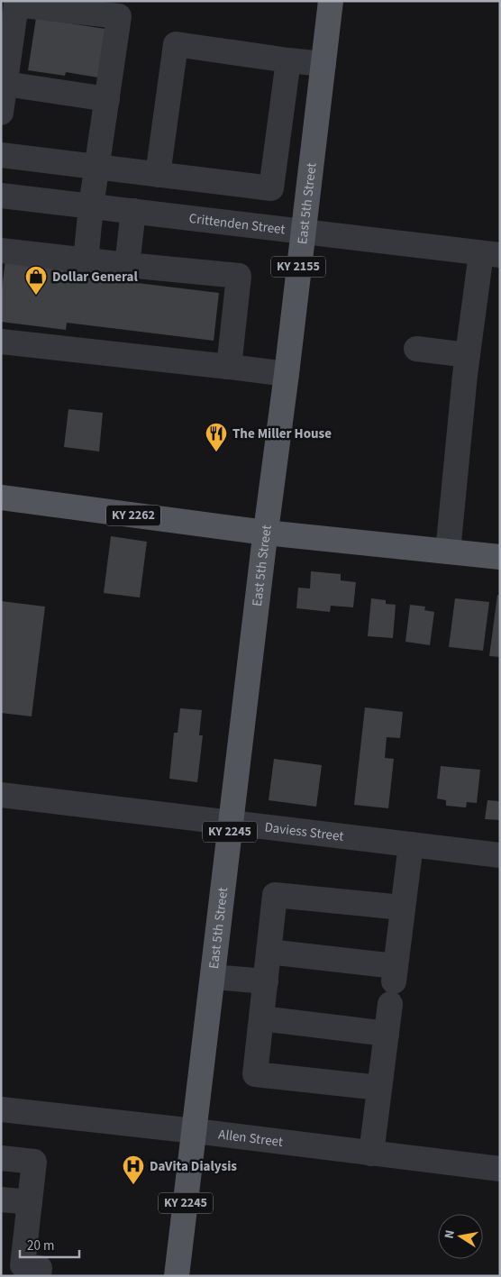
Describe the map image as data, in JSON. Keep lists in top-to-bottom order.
{
  "streets": {
    "main road": [
      "East 5th Street",
      "KY 2155",
      "KY 2262",
      "KY 2245"
    ],
    "street": ["Crittenden Street", "Daviess Street", "Allen Street"]
  },
  "crossings": [
    ["East 5th Street", "Crittenden Street"],
    ["East 5th Street", "KY 2262"],
    ["East 5th Street", "KY 2245"],
    ["East 5th Street", "Daviess Street"],
    ["East 5th Street", "Allen Street"],
    ["KY 2245", "Allen Street"]
  ],
  "places": {
    "shop": ["Dollar General"],
    "restaurant": ["The Miller House"],
    "hospital": ["DaVita Dialysis"]
  },
  "scale_bar": "20 m",
  "north": "left"
}
